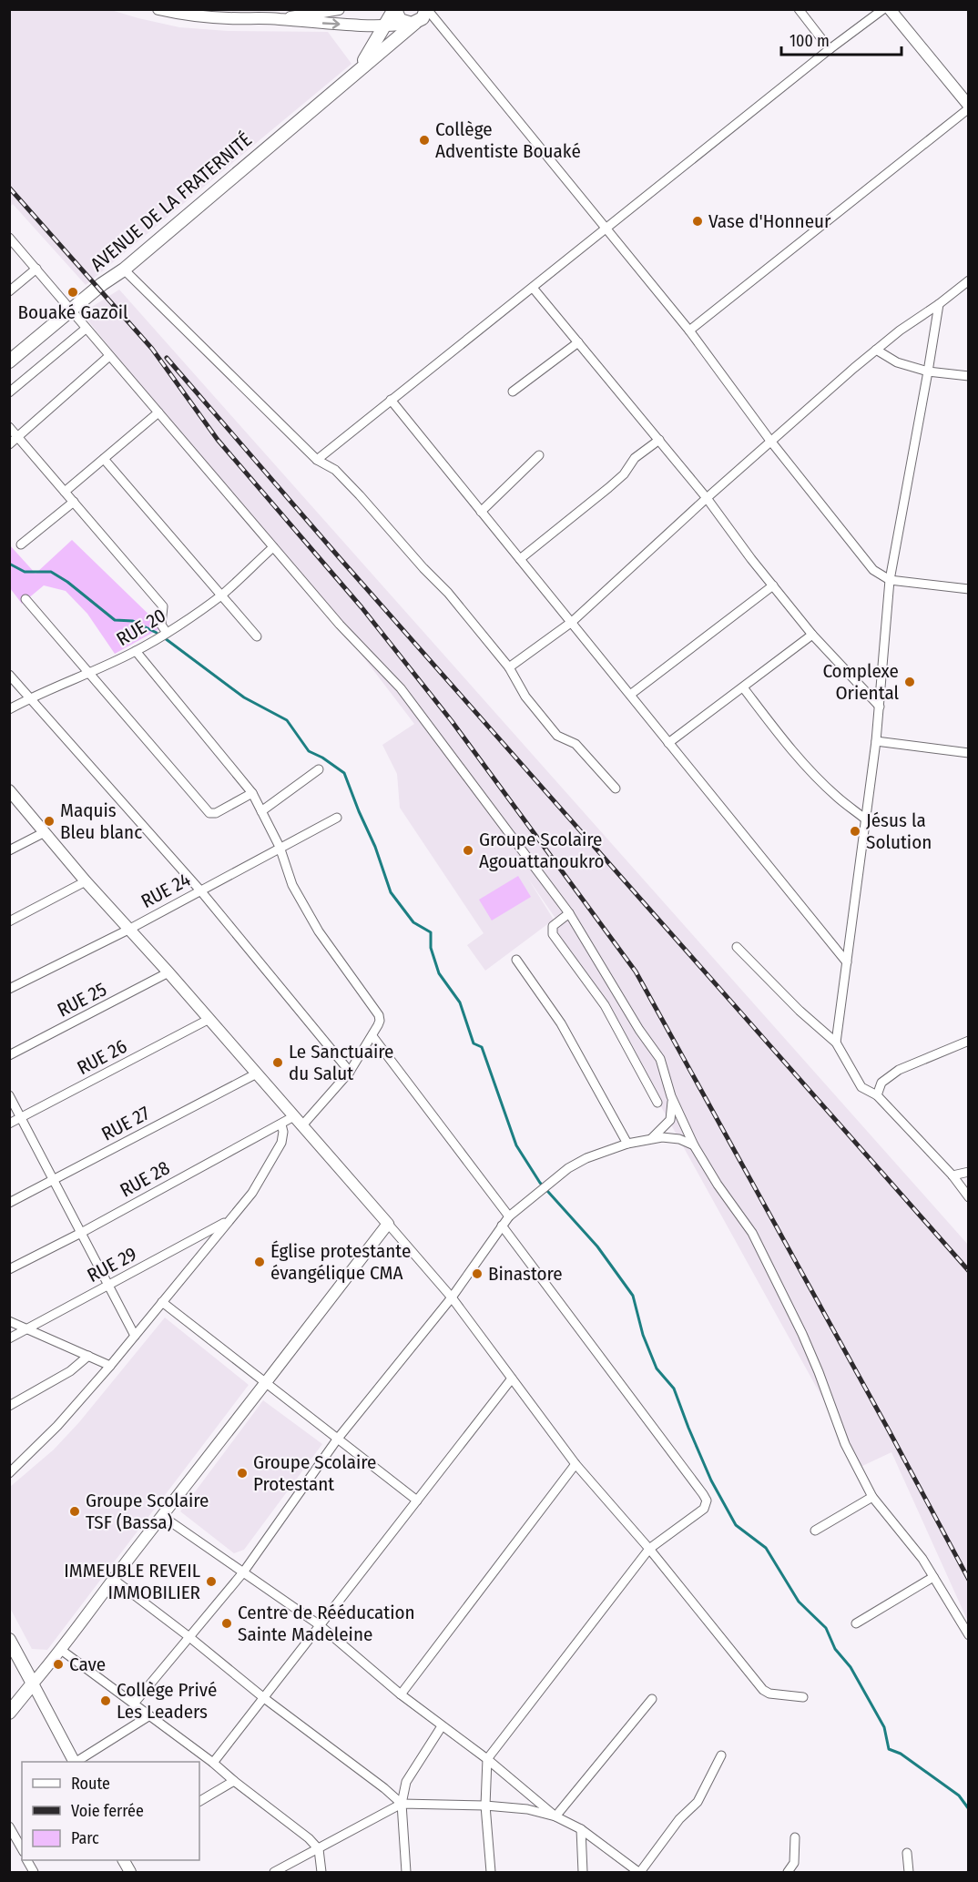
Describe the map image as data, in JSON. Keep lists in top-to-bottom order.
{
  "streets": {
    "main road": ["AVENUE DE LA FRATERNITÉ"],
    "street": [
      "RUE 20",
      "RUE 24",
      "RUE 25",
      "RUE 26",
      "RUE 27",
      "RUE 28",
      "RUE 29"
    ]
  },
  "places": [
    "Collège Adventiste Bouaké",
    "Vase d'Honneur",
    "Bouaké Gazoil",
    "Complexe Oriental",
    "Maquis Bleu blanc",
    "Jésus la Solution",
    "Groupe Scolaire Agouattanoukro",
    "Le Sanctuaire du Salut",
    "Église protestante évangélique CMA",
    "Binastore",
    "Groupe Scolaire Protestant",
    "Groupe Scolaire TSF (Bassa)",
    "IMMEUBLE REVEIL IMMOBILIER",
    "Centre de Rééducation Sainte Madeleine",
    "Cave",
    "Collège Privé Les Leaders"
  ],
  "legend": ["Route", "Voie ferrée", "Parc"],
  "scale_bar": "100 m"
}
